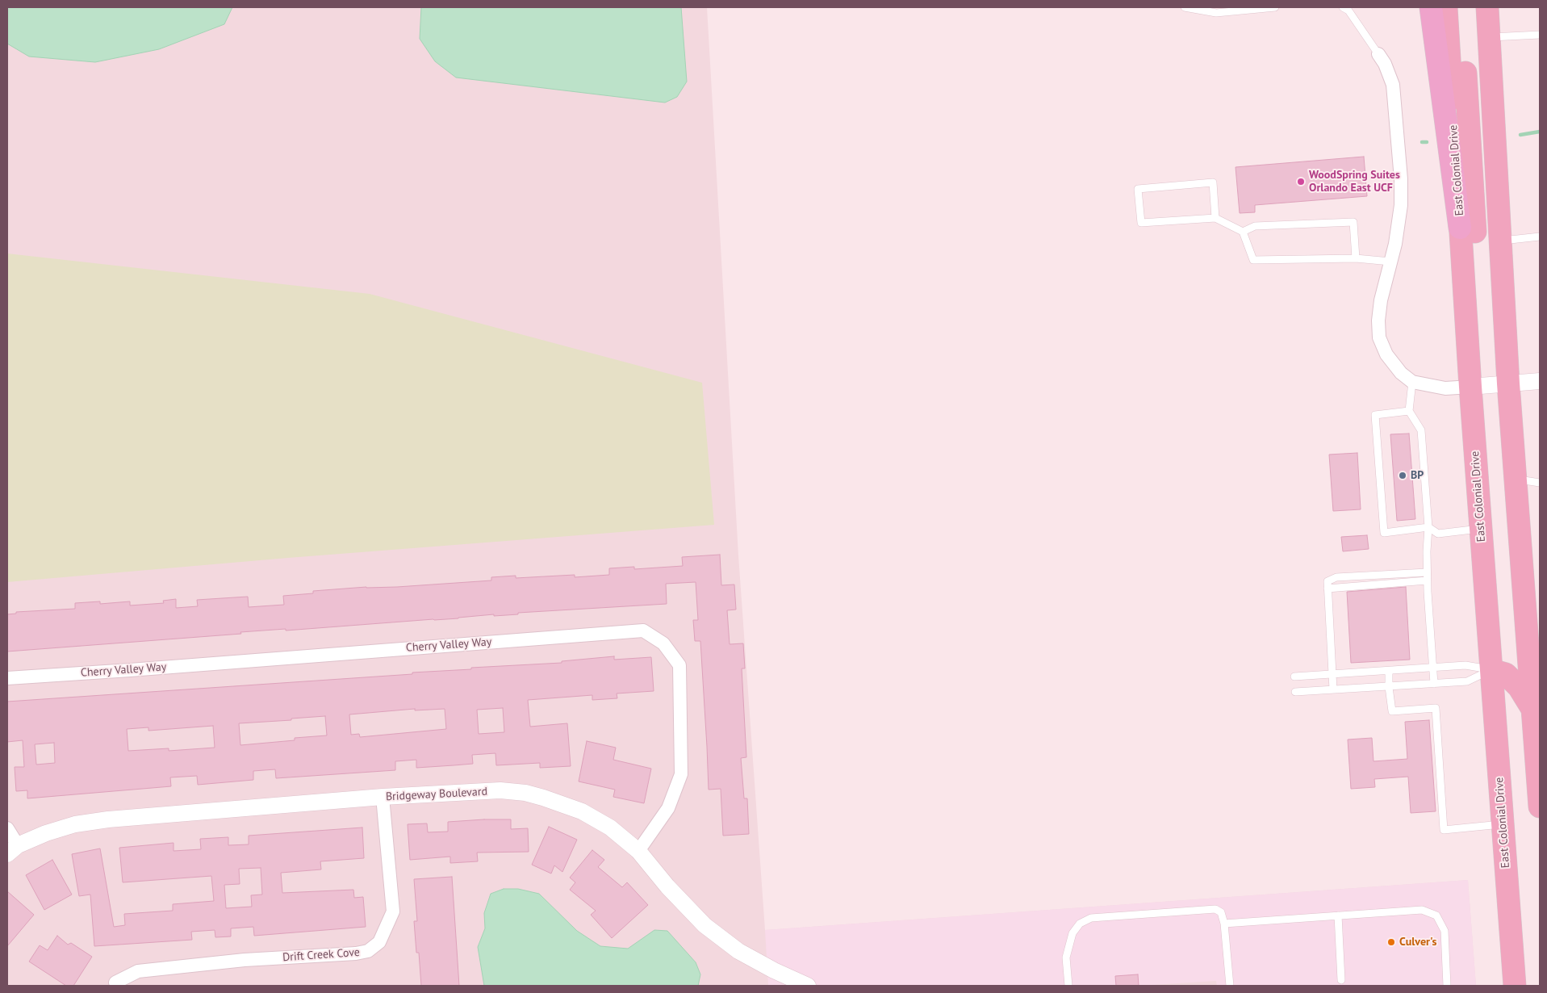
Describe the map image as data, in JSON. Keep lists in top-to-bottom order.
{
  "streets": {
    "highway": ["East Colonial Drive"],
    "street": ["Cherry Valley Way", "Bridgeway Boulevard", "Drift Creek Cove"]
  },
  "crossings": [
    ["Cherry Valley Way", "Bridgeway Boulevard"],
    ["Bridgeway Boulevard", "Drift Creek Cove"]
  ],
  "places": ["WoodSpring Suites Orlando East UCF", "BP", "Culver's"]
}
